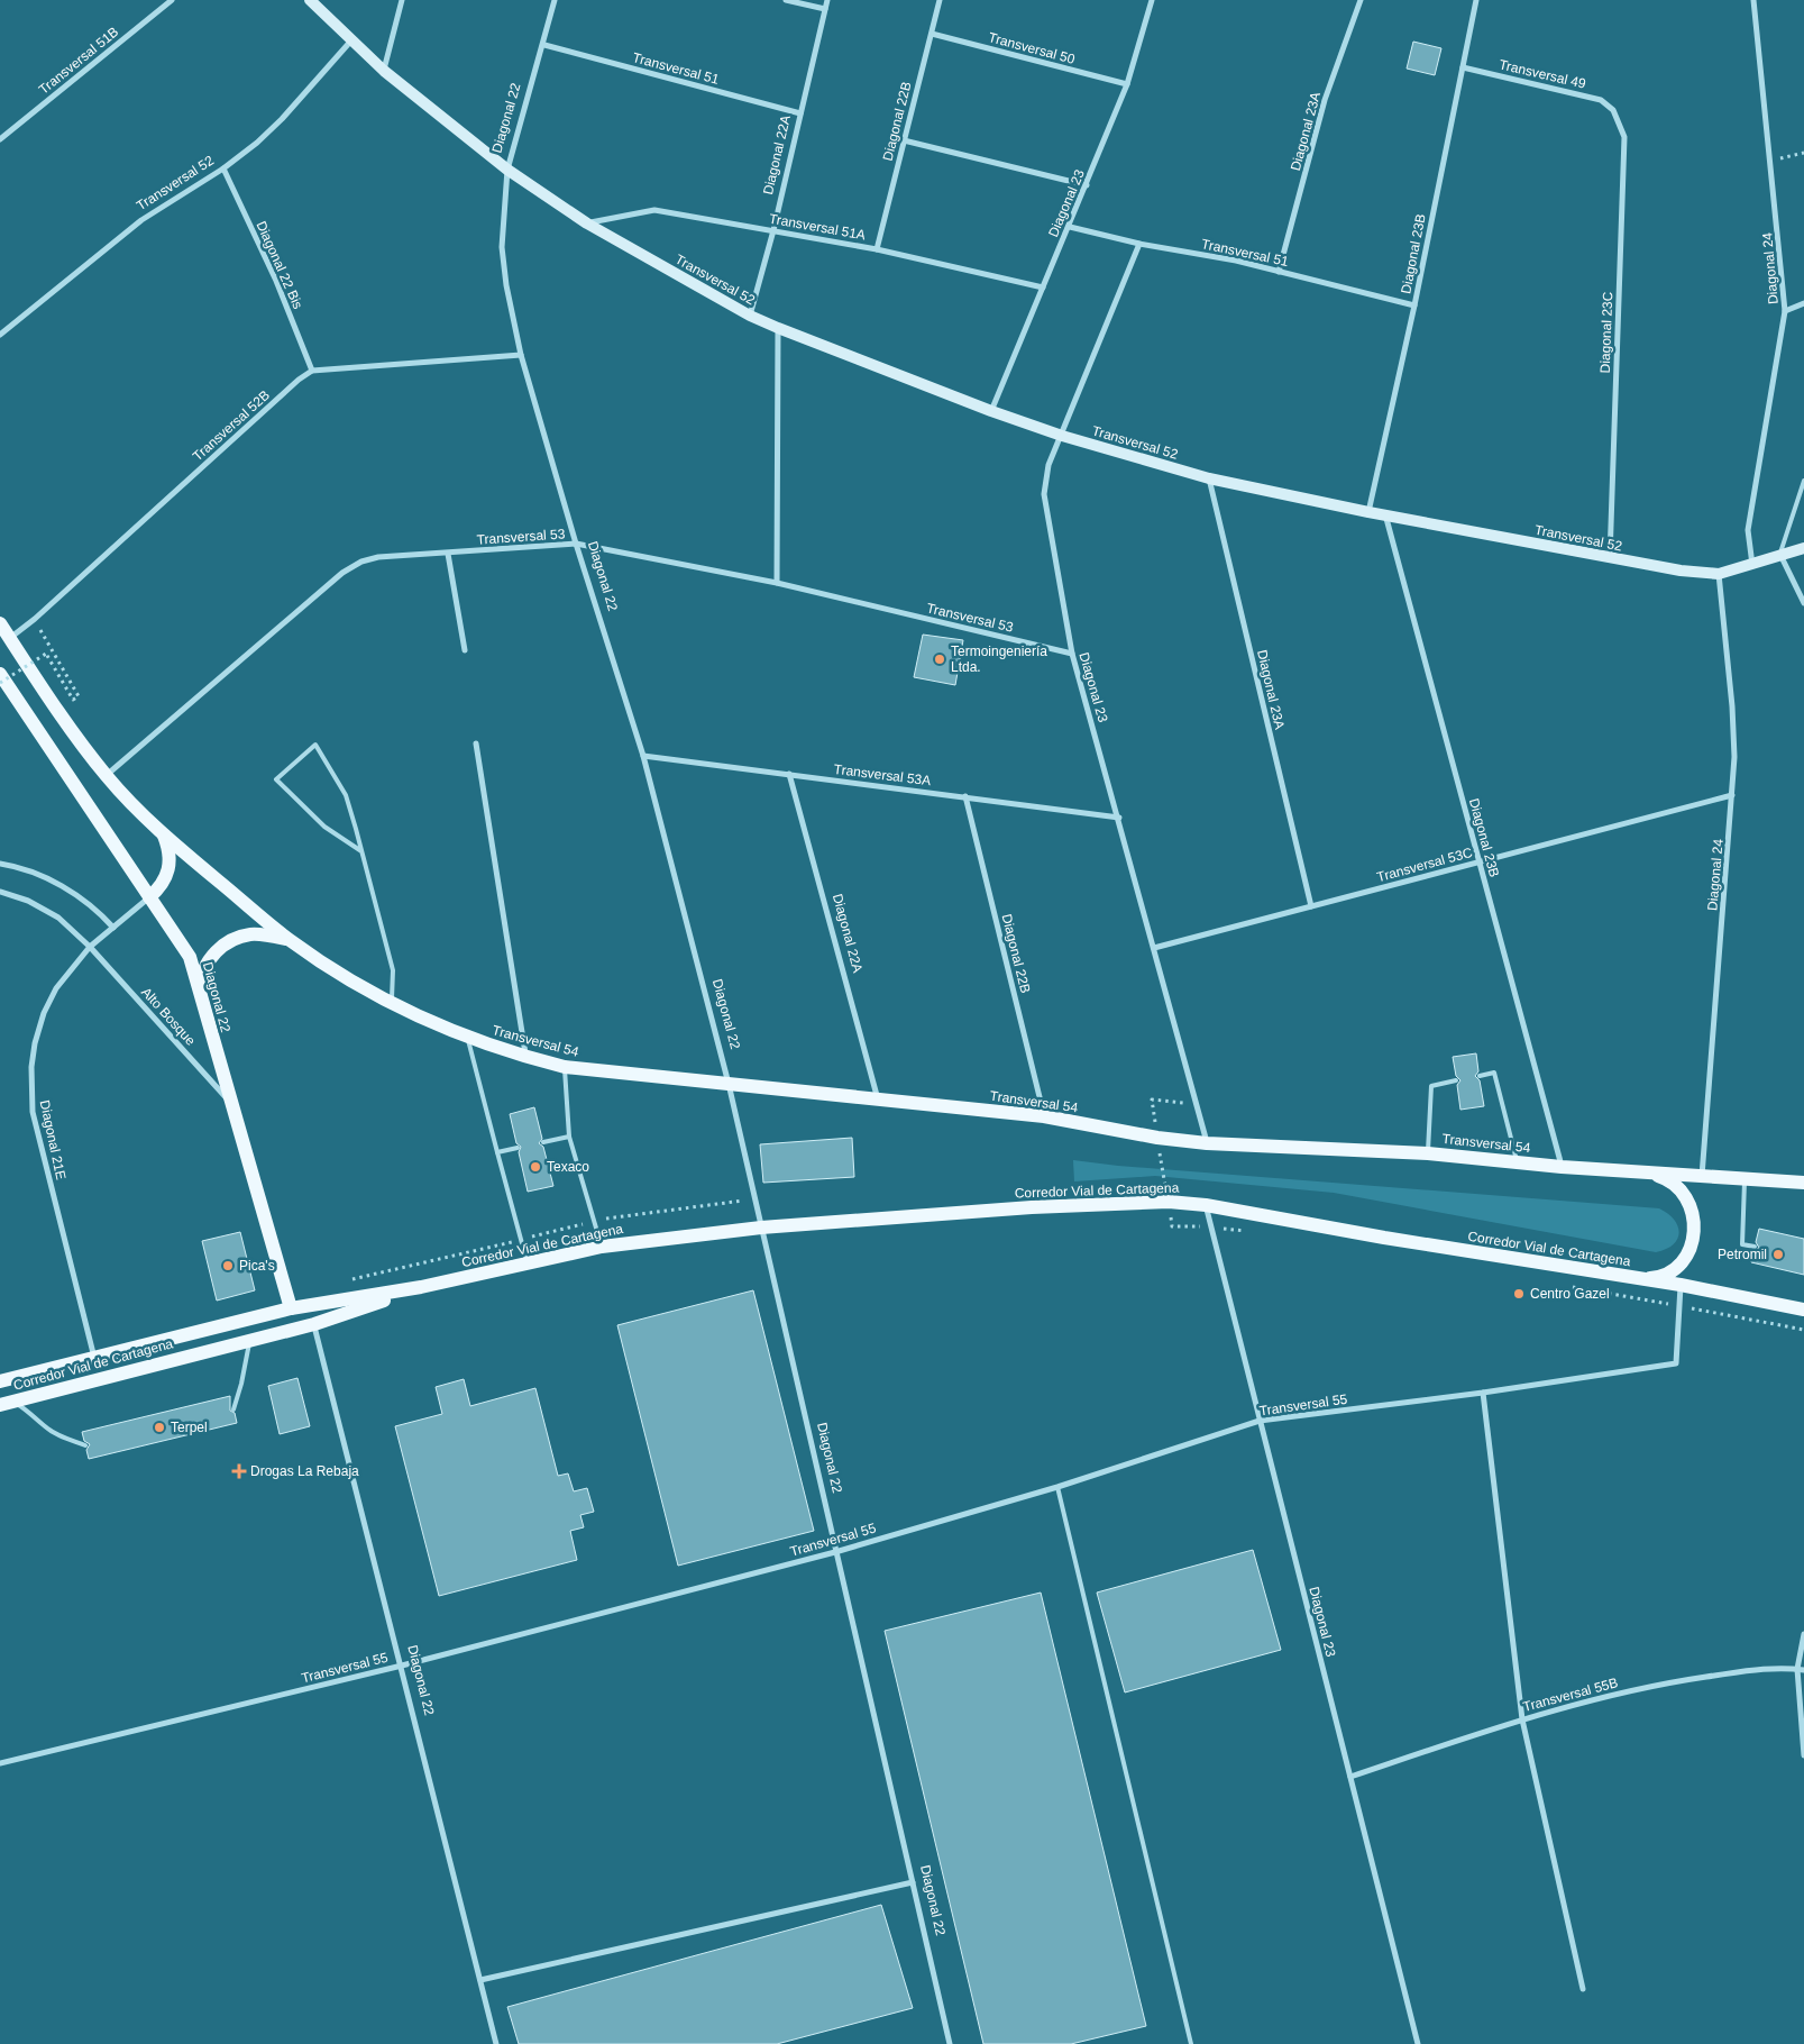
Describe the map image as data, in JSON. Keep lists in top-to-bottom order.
{
  "streets": {
    "main road": ["Diagonal 22", "Transversal 54", "Corredor Vial de Cartagena"],
    "street": [
      "Transversal 50",
      "Transversal 51B",
      "Transversal 51",
      "Transversal 49",
      "Diagonal 22B",
      "Diagonal 23A",
      "Diagonal 22A",
      "Transversal 52",
      "Diagonal 23",
      "Transversal 51A",
      "Diagonal 23B",
      "Diagonal 22 Bis",
      "Diagonal 24",
      "Diagonal 23C",
      "Transversal 52B",
      "Transversal 53",
      "Transversal 53A",
      "Transversal 53C",
      "Alto Bosque",
      "Diagonal 21E",
      "Transversal 55",
      "Transversal 55B"
    ]
  },
  "crossings": [
    ["Transversal 50", "Diagonal 22B"],
    ["Transversal 50", "Diagonal 23"],
    ["Transversal 51", "Diagonal 22"],
    ["Transversal 51", "Diagonal 23A"],
    ["Transversal 51", "Diagonal 22A"],
    ["Transversal 51", "Diagonal 23"],
    ["Transversal 51", "Diagonal 23B"],
    ["Transversal 49", "Diagonal 23B"],
    ["Transversal 49", "Diagonal 23C"],
    ["Diagonal 22", "Transversal 52"],
    ["Diagonal 22", "Transversal 53"],
    ["Diagonal 22", "Transversal 53A"],
    ["Diagonal 22", "Alto Bosque"],
    ["Diagonal 22", "Transversal 54"],
    ["Diagonal 22", "Diagonal 21E"],
    ["Diagonal 22", "Corredor Vial de Cartagena"],
    ["Diagonal 22", "Transversal 55"],
    ["Diagonal 22B", "Transversal 51A"],
    ["Diagonal 22B", "Transversal 53A"],
    ["Diagonal 22B", "Transversal 54"],
    ["Diagonal 23A", "Transversal 52"],
    ["Diagonal 23A", "Transversal 53C"],
    ["Diagonal 22A", "Transversal 52"],
    ["Diagonal 22A", "Transversal 51A"],
    ["Diagonal 22A", "Transversal 53A"],
    ["Diagonal 22A", "Transversal 54"],
    ["Transversal 52", "Diagonal 23"],
    ["Transversal 52", "Transversal 51A"],
    ["Transversal 52", "Diagonal 23B"],
    ["Transversal 52", "Diagonal 22 Bis"],
    ["Transversal 52", "Diagonal 24"],
    ["Transversal 52", "Diagonal 23C"],
    ["Diagonal 23", "Transversal 51A"],
    ["Diagonal 23", "Transversal 53"],
    ["Diagonal 23", "Transversal 53A"],
    ["Diagonal 23", "Transversal 53C"],
    ["Diagonal 23", "Transversal 54"],
    ["Diagonal 23", "Corredor Vial de Cartagena"],
    ["Diagonal 23", "Transversal 55"],
    ["Diagonal 23", "Transversal 55B"],
    ["Diagonal 23B", "Transversal 53C"],
    ["Diagonal 23B", "Transversal 54"],
    ["Diagonal 22 Bis", "Transversal 52B"],
    ["Diagonal 24", "Transversal 53C"],
    ["Diagonal 24", "Transversal 54"],
    ["Alto Bosque", "Diagonal 21E"],
    ["Diagonal 21E", "Corredor Vial de Cartagena"],
    ["Corredor Vial de Cartagena", "Transversal 55"]
  ],
  "places": {
    "other": [
      "Termoingeniería Ltda.",
      "Texaco",
      "Petromil",
      "Pica's",
      "Centro Gazel",
      "Terpel"
    ],
    "health": ["Drogas La Rebaja"]
  }
}
